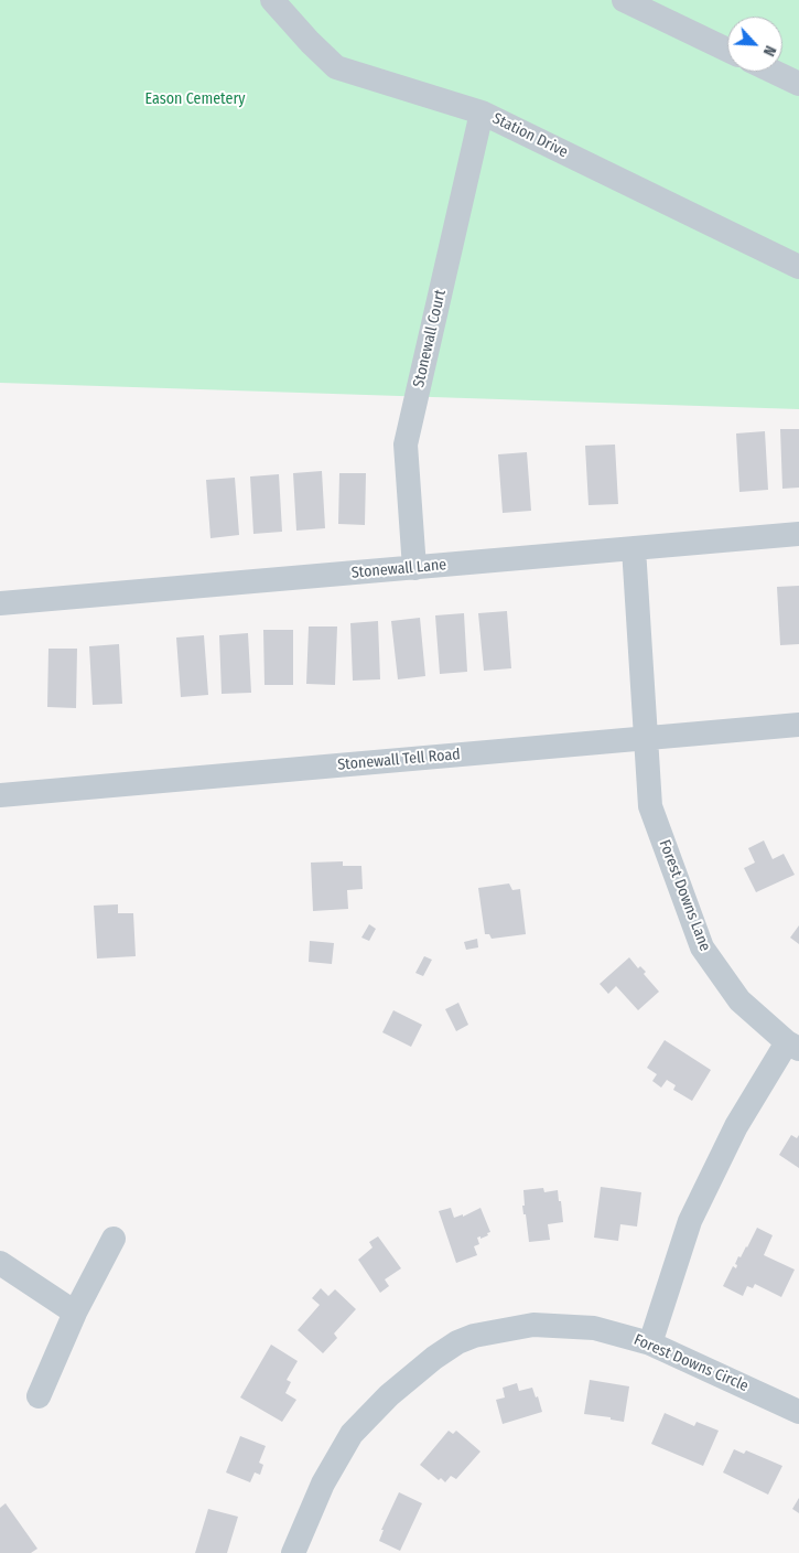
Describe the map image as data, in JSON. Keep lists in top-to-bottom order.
{
  "streets": {
    "street": [
      "Station Drive",
      "Stonewall Court",
      "Stonewall Lane",
      "Stonewall Tell Road",
      "Forest Downs Lane",
      "Forest Downs Circle"
    ]
  },
  "crossings": [
    ["Station Drive", "Stonewall Court"],
    ["Stonewall Court", "Stonewall Lane"],
    ["Stonewall Lane", "Forest Downs Lane"],
    ["Stonewall Tell Road", "Forest Downs Lane"]
  ],
  "parks": ["Eason Cemetery"],
  "north": "bottom right"
}
